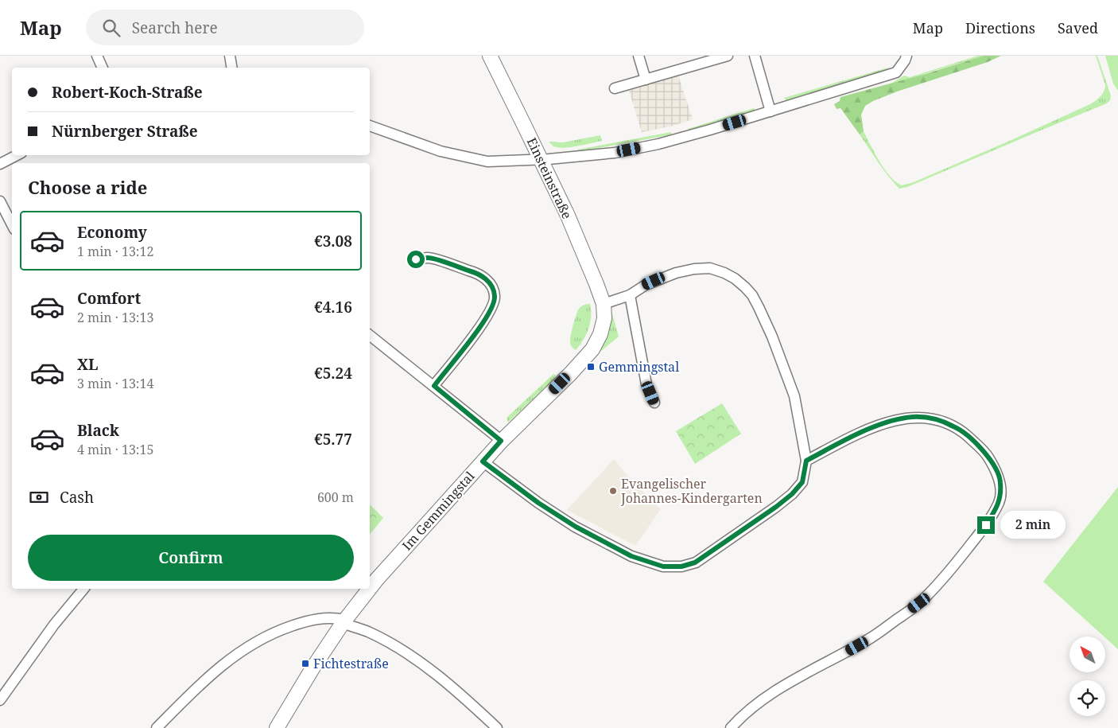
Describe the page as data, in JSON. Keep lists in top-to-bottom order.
{
  "streets": {
    "street": ["Einsteinstraße", "Im Gemmingstal"]
  },
  "crossings": [
    ["Einsteinstraße", "Im Gemmingstal"]
  ],
  "places": {
    "transit": ["Gemmingstal", "Fichtestraße"],
    "other": ["Evangelischer Johannes-Kindergarten"]
  },
  "north": "top left",
  "page": {
    "header": "Map",
    "search": "Search here",
    "nav": ["Map", "Directions", "Saved"],
    "banner": ["Robert-Koch-Straße", "Nürnberger Straße"],
    "heading": "Choose a ride",
    "list": [
      {
        "name": "Economy",
        "note": "1 min · 13:12",
        "value": "€3.08"
      },
      {
        "name": "Comfort",
        "note": "2 min · 13:13",
        "value": "€4.16"
      },
      {
        "name": "XL",
        "note": "3 min · 13:14",
        "value": "€5.24"
      },
      {
        "name": "Black",
        "note": "4 min · 13:15",
        "value": "€5.77"
      }
    ],
    "pay": ["Cash", "600 m"],
    "bubble": "2 min",
    "buttons": "Confirm"
  }
}
